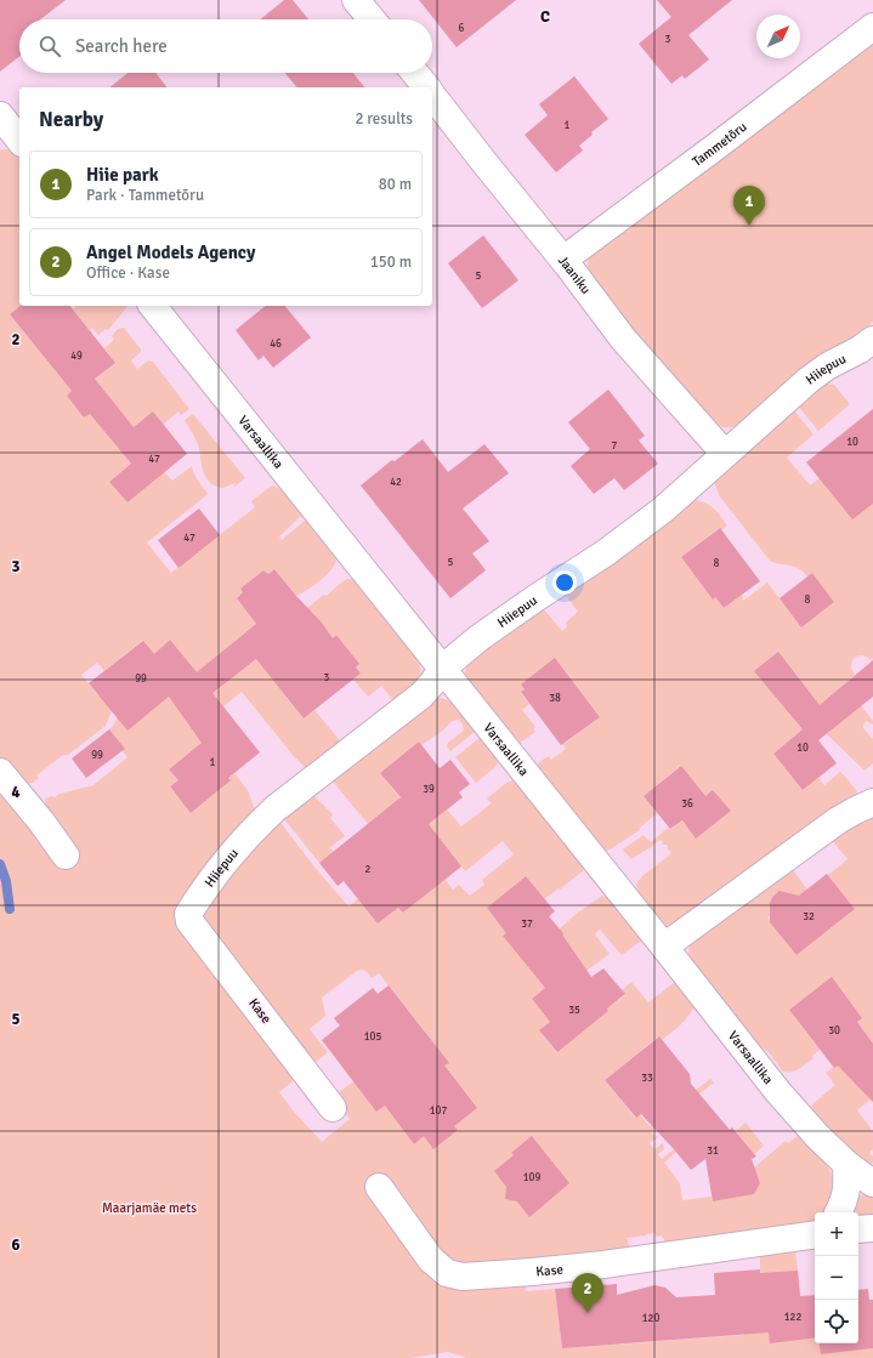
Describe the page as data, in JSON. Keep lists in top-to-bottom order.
{
  "streets": {
    "street": [
      "Tammetõru",
      "Jaaniku",
      "Hiiepuu",
      "Varsaallika",
      "Kase"
    ]
  },
  "crossings": [
    ["Tammetõru", "Jaaniku"],
    ["Jaaniku", "Hiiepuu"],
    ["Hiiepuu", "Varsaallika"],
    ["Hiiepuu", "Kase"]
  ],
  "parks": ["Maarjamäe mets"],
  "house_numbers": [
    "6",
    "3",
    "1",
    "5",
    "46",
    "49",
    "10",
    "7",
    "47",
    "42",
    "47",
    "5",
    "8",
    "8",
    "3",
    "99",
    "38",
    "10",
    "99",
    "1",
    "39",
    "36",
    "2",
    "32",
    "37",
    "35",
    "30",
    "105",
    "33",
    "107",
    "31",
    "109",
    "122",
    "120"
  ],
  "north": "top right",
  "page": {
    "search": "Search here",
    "heading": ["Nearby", "2 results"],
    "list": [
      {
        "mark": "1",
        "name": "Hiie park",
        "note": "Park · Tammetõru",
        "value": "80 m"
      },
      {
        "mark": "2",
        "name": "Angel Models Agency",
        "note": "Office · Kase",
        "value": "150 m"
      }
    ],
    "pins": ["1", "2"],
    "map_buttons": ["+", "−"]
  },
  "grid": {
    "columns": ["C"],
    "rows": [
      "2",
      "3",
      "4",
      "5",
      "6"
    ]
  }
}
